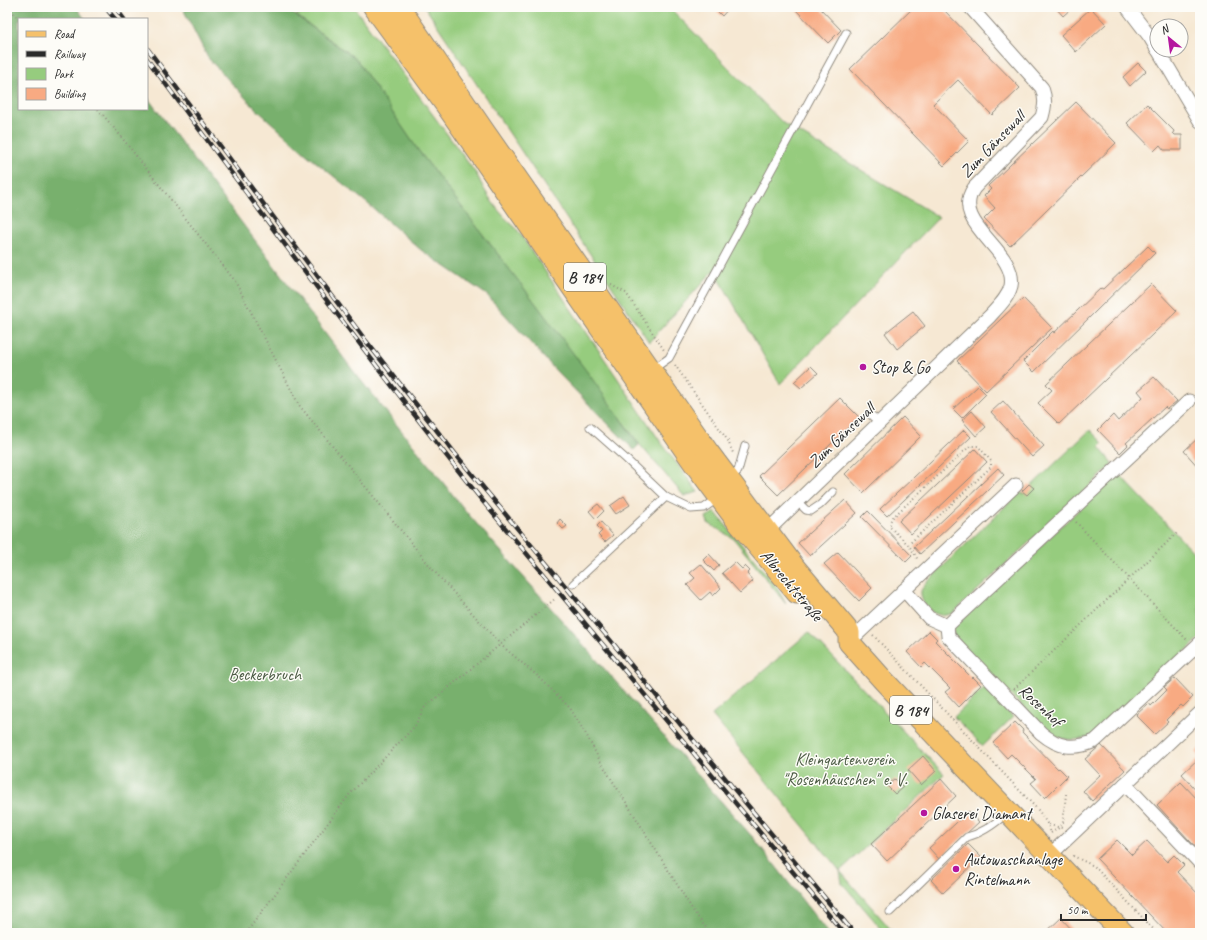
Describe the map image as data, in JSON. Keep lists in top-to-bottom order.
{
  "streets": {
    "main road": ["B 184", "Albrechtstraße"],
    "street": ["Zum Gänsewall", "Rosenhof"]
  },
  "crossings": [
    ["Zum Gänsewall", "B 184"],
    ["Zum Gänsewall", "Albrechtstraße"],
    ["B 184", "Albrechtstraße"]
  ],
  "parks": ["Beckerbruch", "Kleingartenverein \"Rosenhäuschen\" e. V."],
  "places": ["Stop & Go", "Glaserei Diamant", "Autowaschanlage Rintelmann"],
  "legend": [
    "Road",
    "Railway",
    "Park",
    "Building"
  ],
  "scale_bar": "50 m",
  "north": "top left"
}
